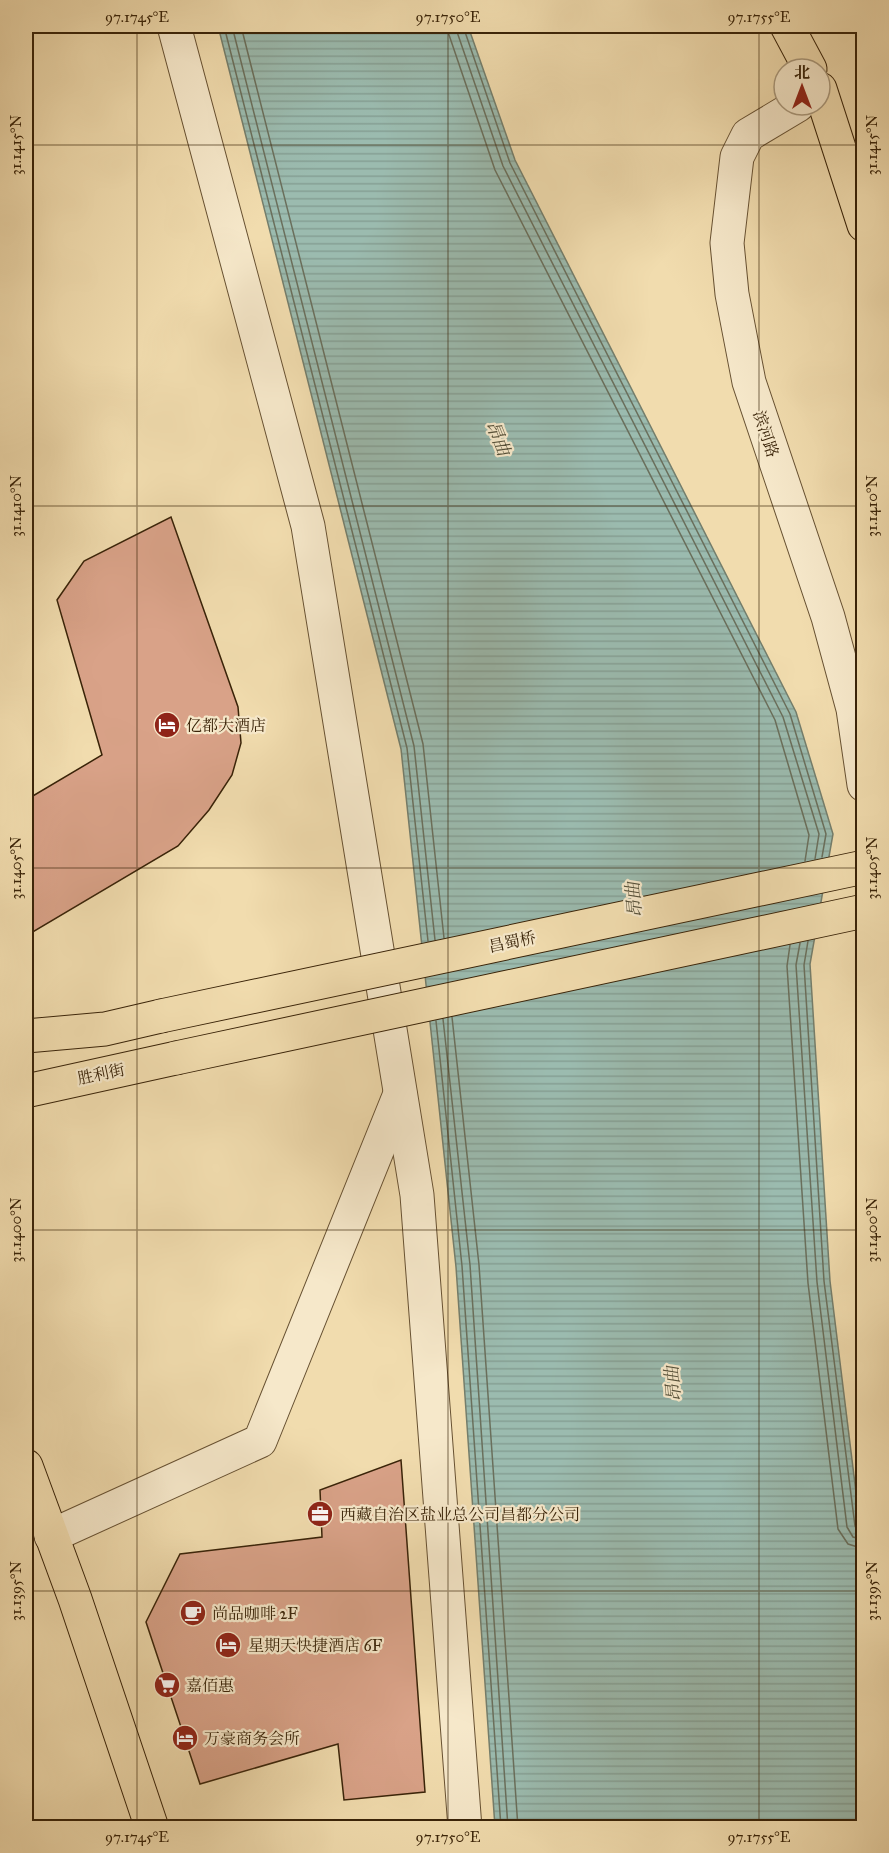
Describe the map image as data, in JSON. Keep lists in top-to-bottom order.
{
  "streets": {
    "main road": ["昌蜀桥", "胜利街"],
    "street": ["滨河路"]
  },
  "water": ["昂曲"],
  "places": {
    "hotel": ["亿都大酒店", "星期天快捷酒店 6F", "万豪商务会所"],
    "office": ["西藏自治区盐业总公司昌都分公司"],
    "cafe": ["尚品咖啡 2F"],
    "supermarket": ["嘉佰惠"]
  },
  "north": "top",
  "coordinates": [
    "97.1745°E",
    "97.1750°E",
    "97.1755°E",
    "31.1415°N",
    "31.1410°N",
    "31.1405°N",
    "31.1400°N",
    "31.1395°N"
  ]
}
